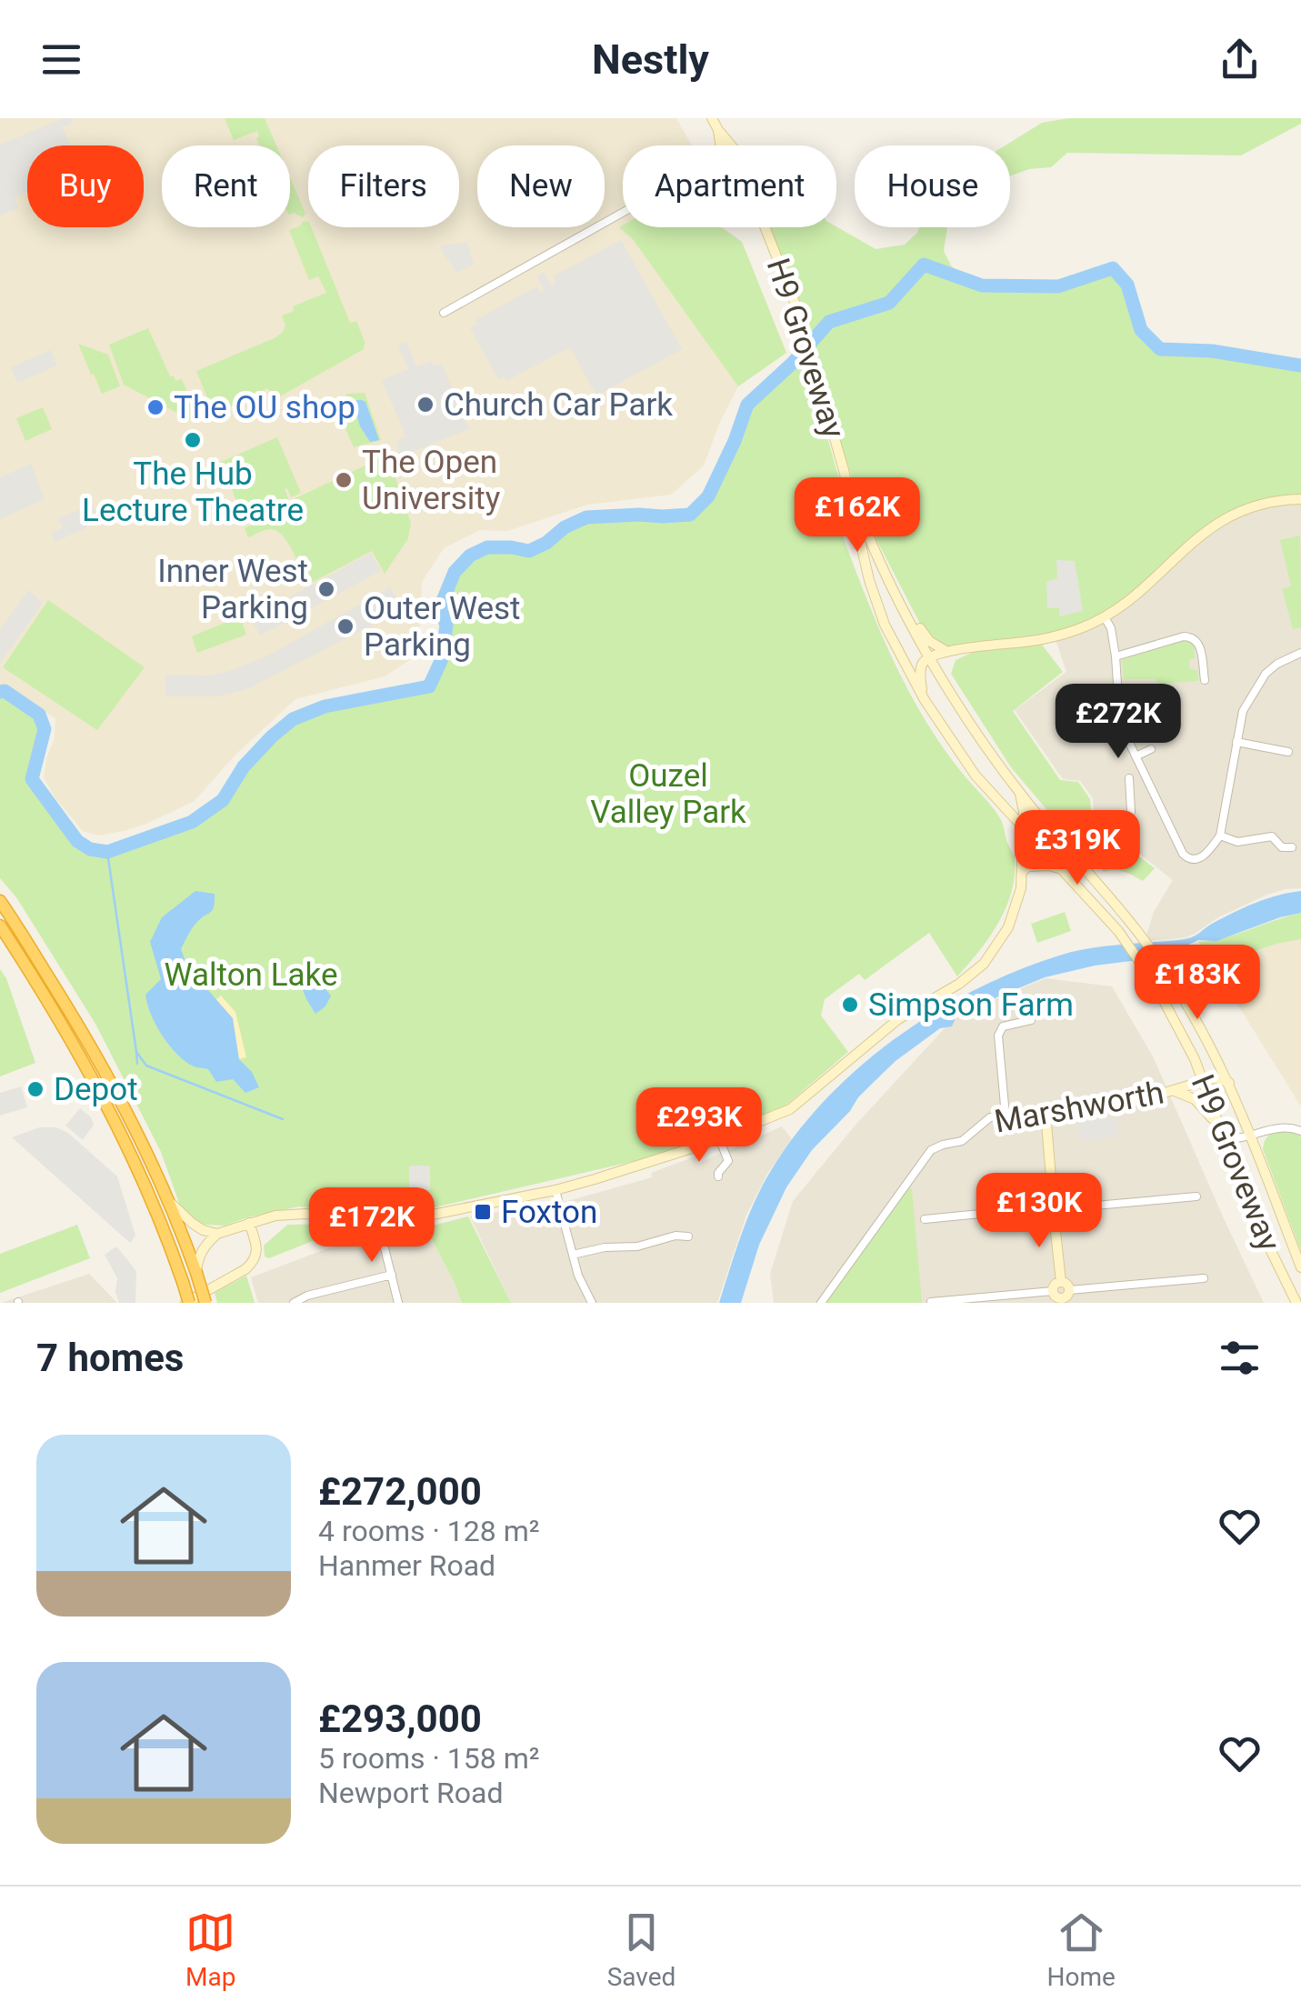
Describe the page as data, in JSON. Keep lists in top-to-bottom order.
{
  "streets": {
    "street": ["H9 Groveway", "Marshworth"]
  },
  "crossings": [
    ["H9 Groveway", "Marshworth"]
  ],
  "parks": ["Ouzel Valley Park", "Walton Lake"],
  "places": {
    "other": [
      "Church Car Park",
      "The OU shop",
      "The Hub Lecture Theatre",
      "The Open University",
      "Inner West Parking",
      "Outer West Parking",
      "Simpson Farm",
      "Depot"
    ],
    "transit": ["Foxton"]
  },
  "page": {
    "header": "Nestly",
    "chip": [
      "Buy",
      "Rent",
      "Filters",
      "New",
      "Apartment",
      "House"
    ],
    "price": [
      "£162K",
      "£272K",
      "£319K",
      "£183K",
      "£293K",
      "£130K",
      "£172K"
    ],
    "heading": "7 homes",
    "list": [
      {
        "name": "£272,000",
        "note": "4 rooms · 128 m² · Hanmer Road"
      },
      {
        "name": "£293,000",
        "note": "5 rooms · 158 m² · Newport Road"
      }
    ],
    "tabs": ["Map", "Saved", "Home"]
  }
}
